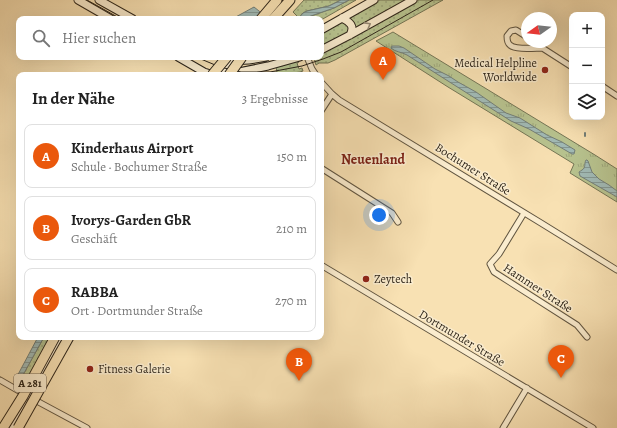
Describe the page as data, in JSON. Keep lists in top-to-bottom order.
{
  "streets": {
    "highway": ["A 281"],
    "street": ["Bochumer Straße", "Hammer Straße", "Dortmunder Straße"]
  },
  "crossings": [
    ["Bochumer Straße", "Hammer Straße"]
  ],
  "districts": ["Neuenland"],
  "places": ["Medical Helpline Worldwide", "Zeytech", "Fitness Galerie"],
  "north": "left",
  "page": {
    "map_buttons": ["+", "−"],
    "search": "Hier suchen",
    "pins": ["A", "C", "B"],
    "heading": ["In der Nähe", "3 Ergebnisse"],
    "list": [
      {
        "mark": "A",
        "name": "Kinderhaus Airport",
        "note": "Schule · Bochumer Straße",
        "value": "150 m"
      },
      {
        "mark": "B",
        "name": "Ivorys-Garden GbR",
        "note": "Geschäft",
        "value": "210 m"
      },
      {
        "mark": "C",
        "name": "RABBA",
        "note": "Ort · Dortmunder Straße",
        "value": "270 m"
      }
    ]
  }
}
